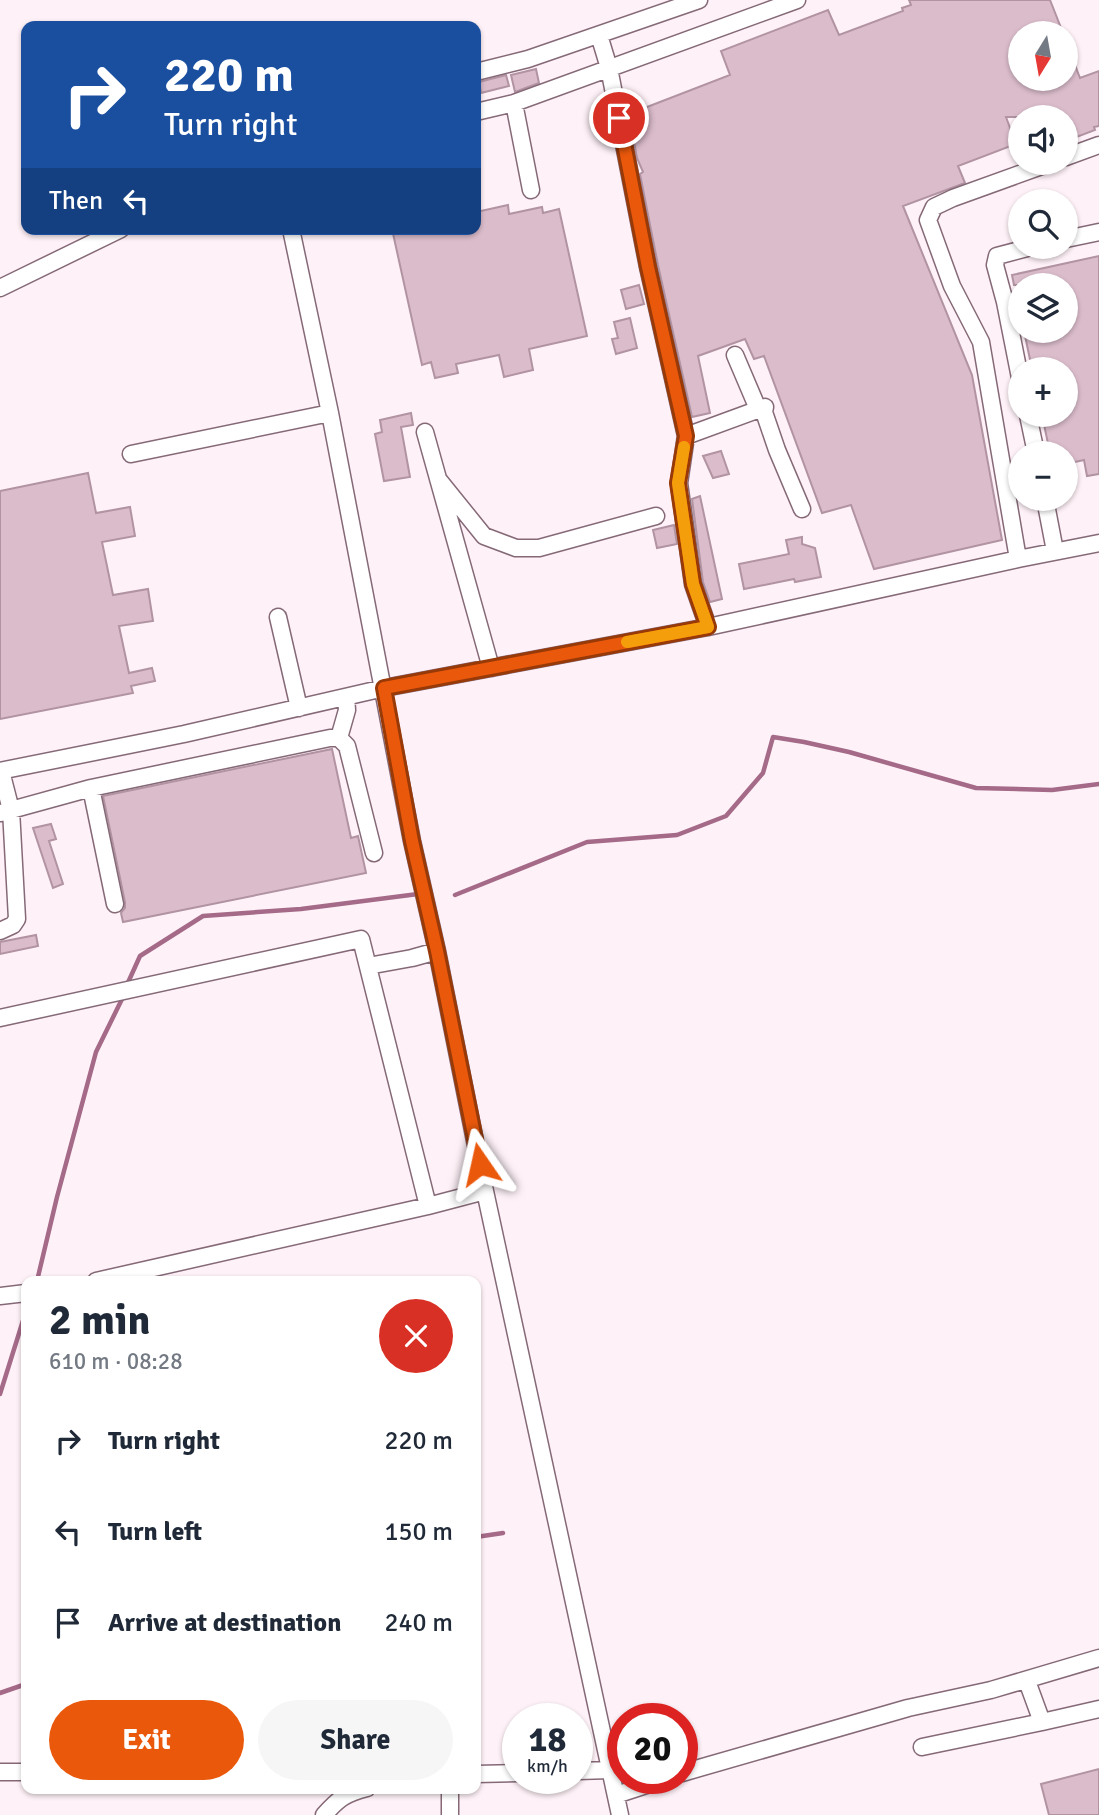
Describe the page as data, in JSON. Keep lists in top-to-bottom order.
{
  "north": "bottom",
  "page": {
    "map_buttons": ["+", "−"],
    "turn": ["220 m", "Turn right"],
    "then": "Then",
    "heading": ["2 min", "610 m · 08:28"],
    "list": [
      {
        "name": "Turn right",
        "value": "220 m"
      },
      {
        "name": "Turn left",
        "value": "150 m"
      },
      {
        "name": "Arrive at destination",
        "value": "240 m"
      }
    ],
    "buttons": ["Exit", "Share"],
    "speed": "18 km/h",
    "limit": "20"
  }
}
